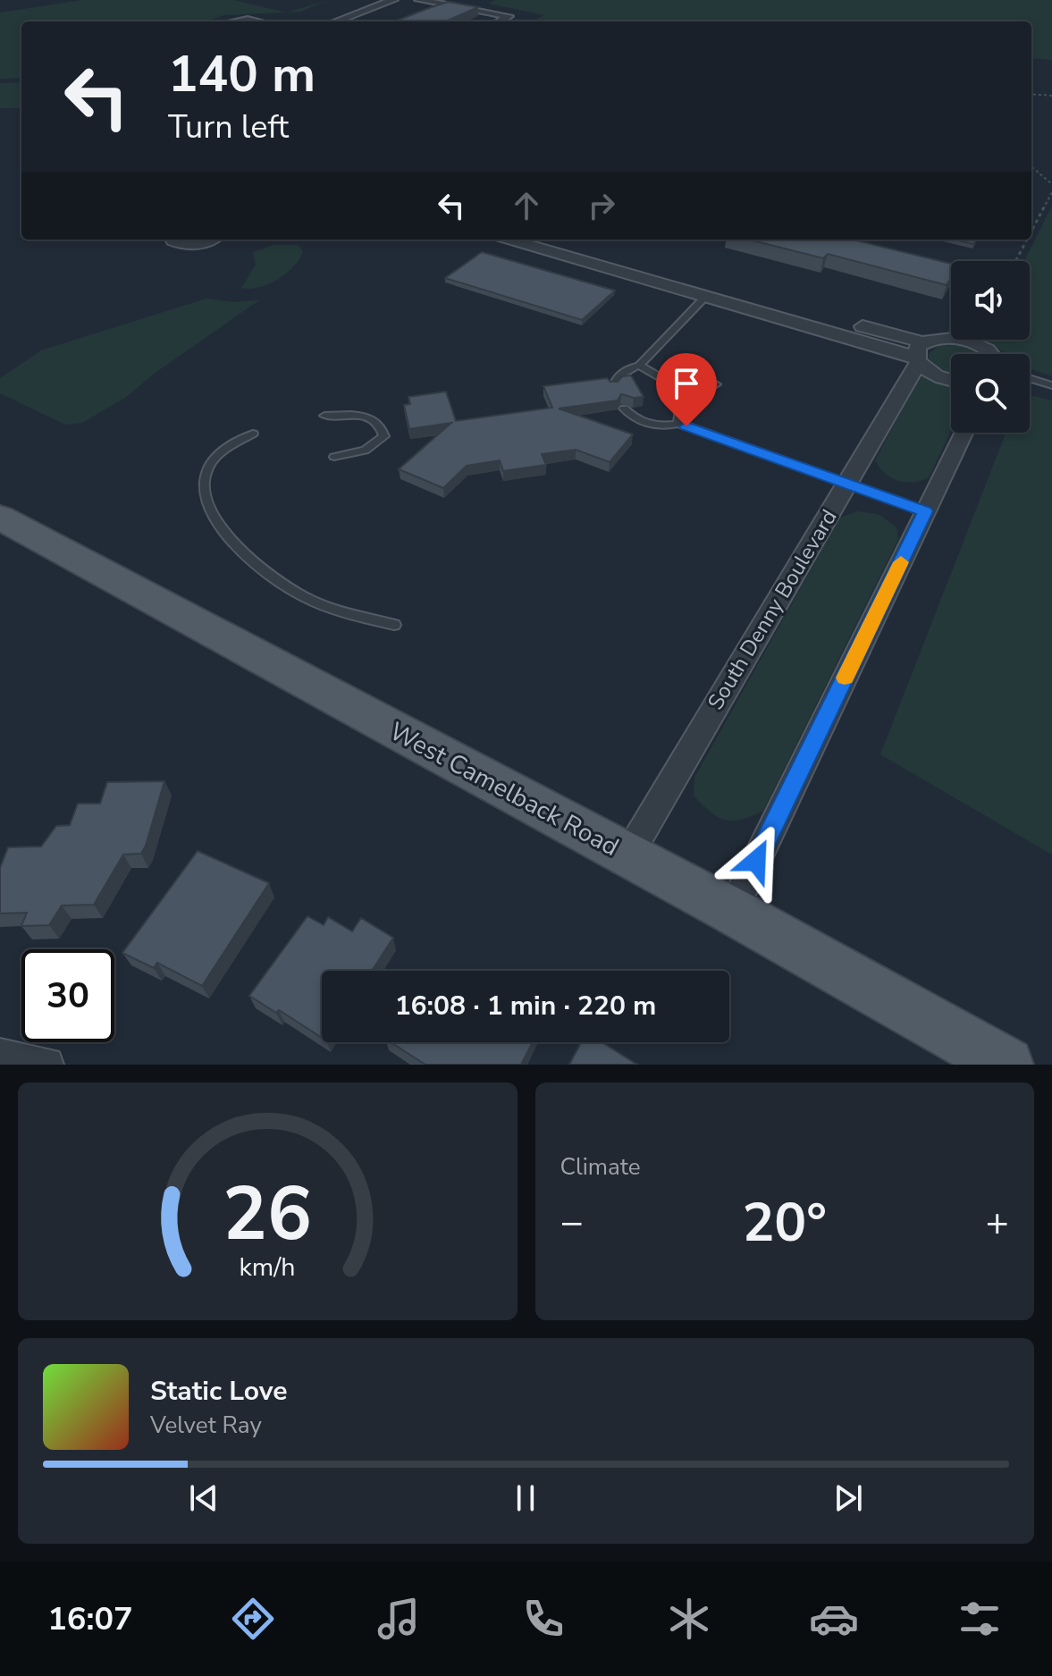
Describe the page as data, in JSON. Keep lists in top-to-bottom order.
{
  "streets": {
    "main road": ["West Camelback Road"],
    "street": ["South Denny Boulevard"]
  },
  "crossings": [
    ["South Denny Boulevard", "West Camelback Road"]
  ],
  "page": {
    "turn": ["140 m", "Turn left"],
    "limit": "30",
    "trip": "16:08 · 1 min · 220 m",
    "tile": "Climate",
    "heat": ["−", "20°", "+"],
    "song": ["Static Love", "Velvet Ray"],
    "tabs": "16:07",
    "gauge": ["26", "km/h"]
  }
}
